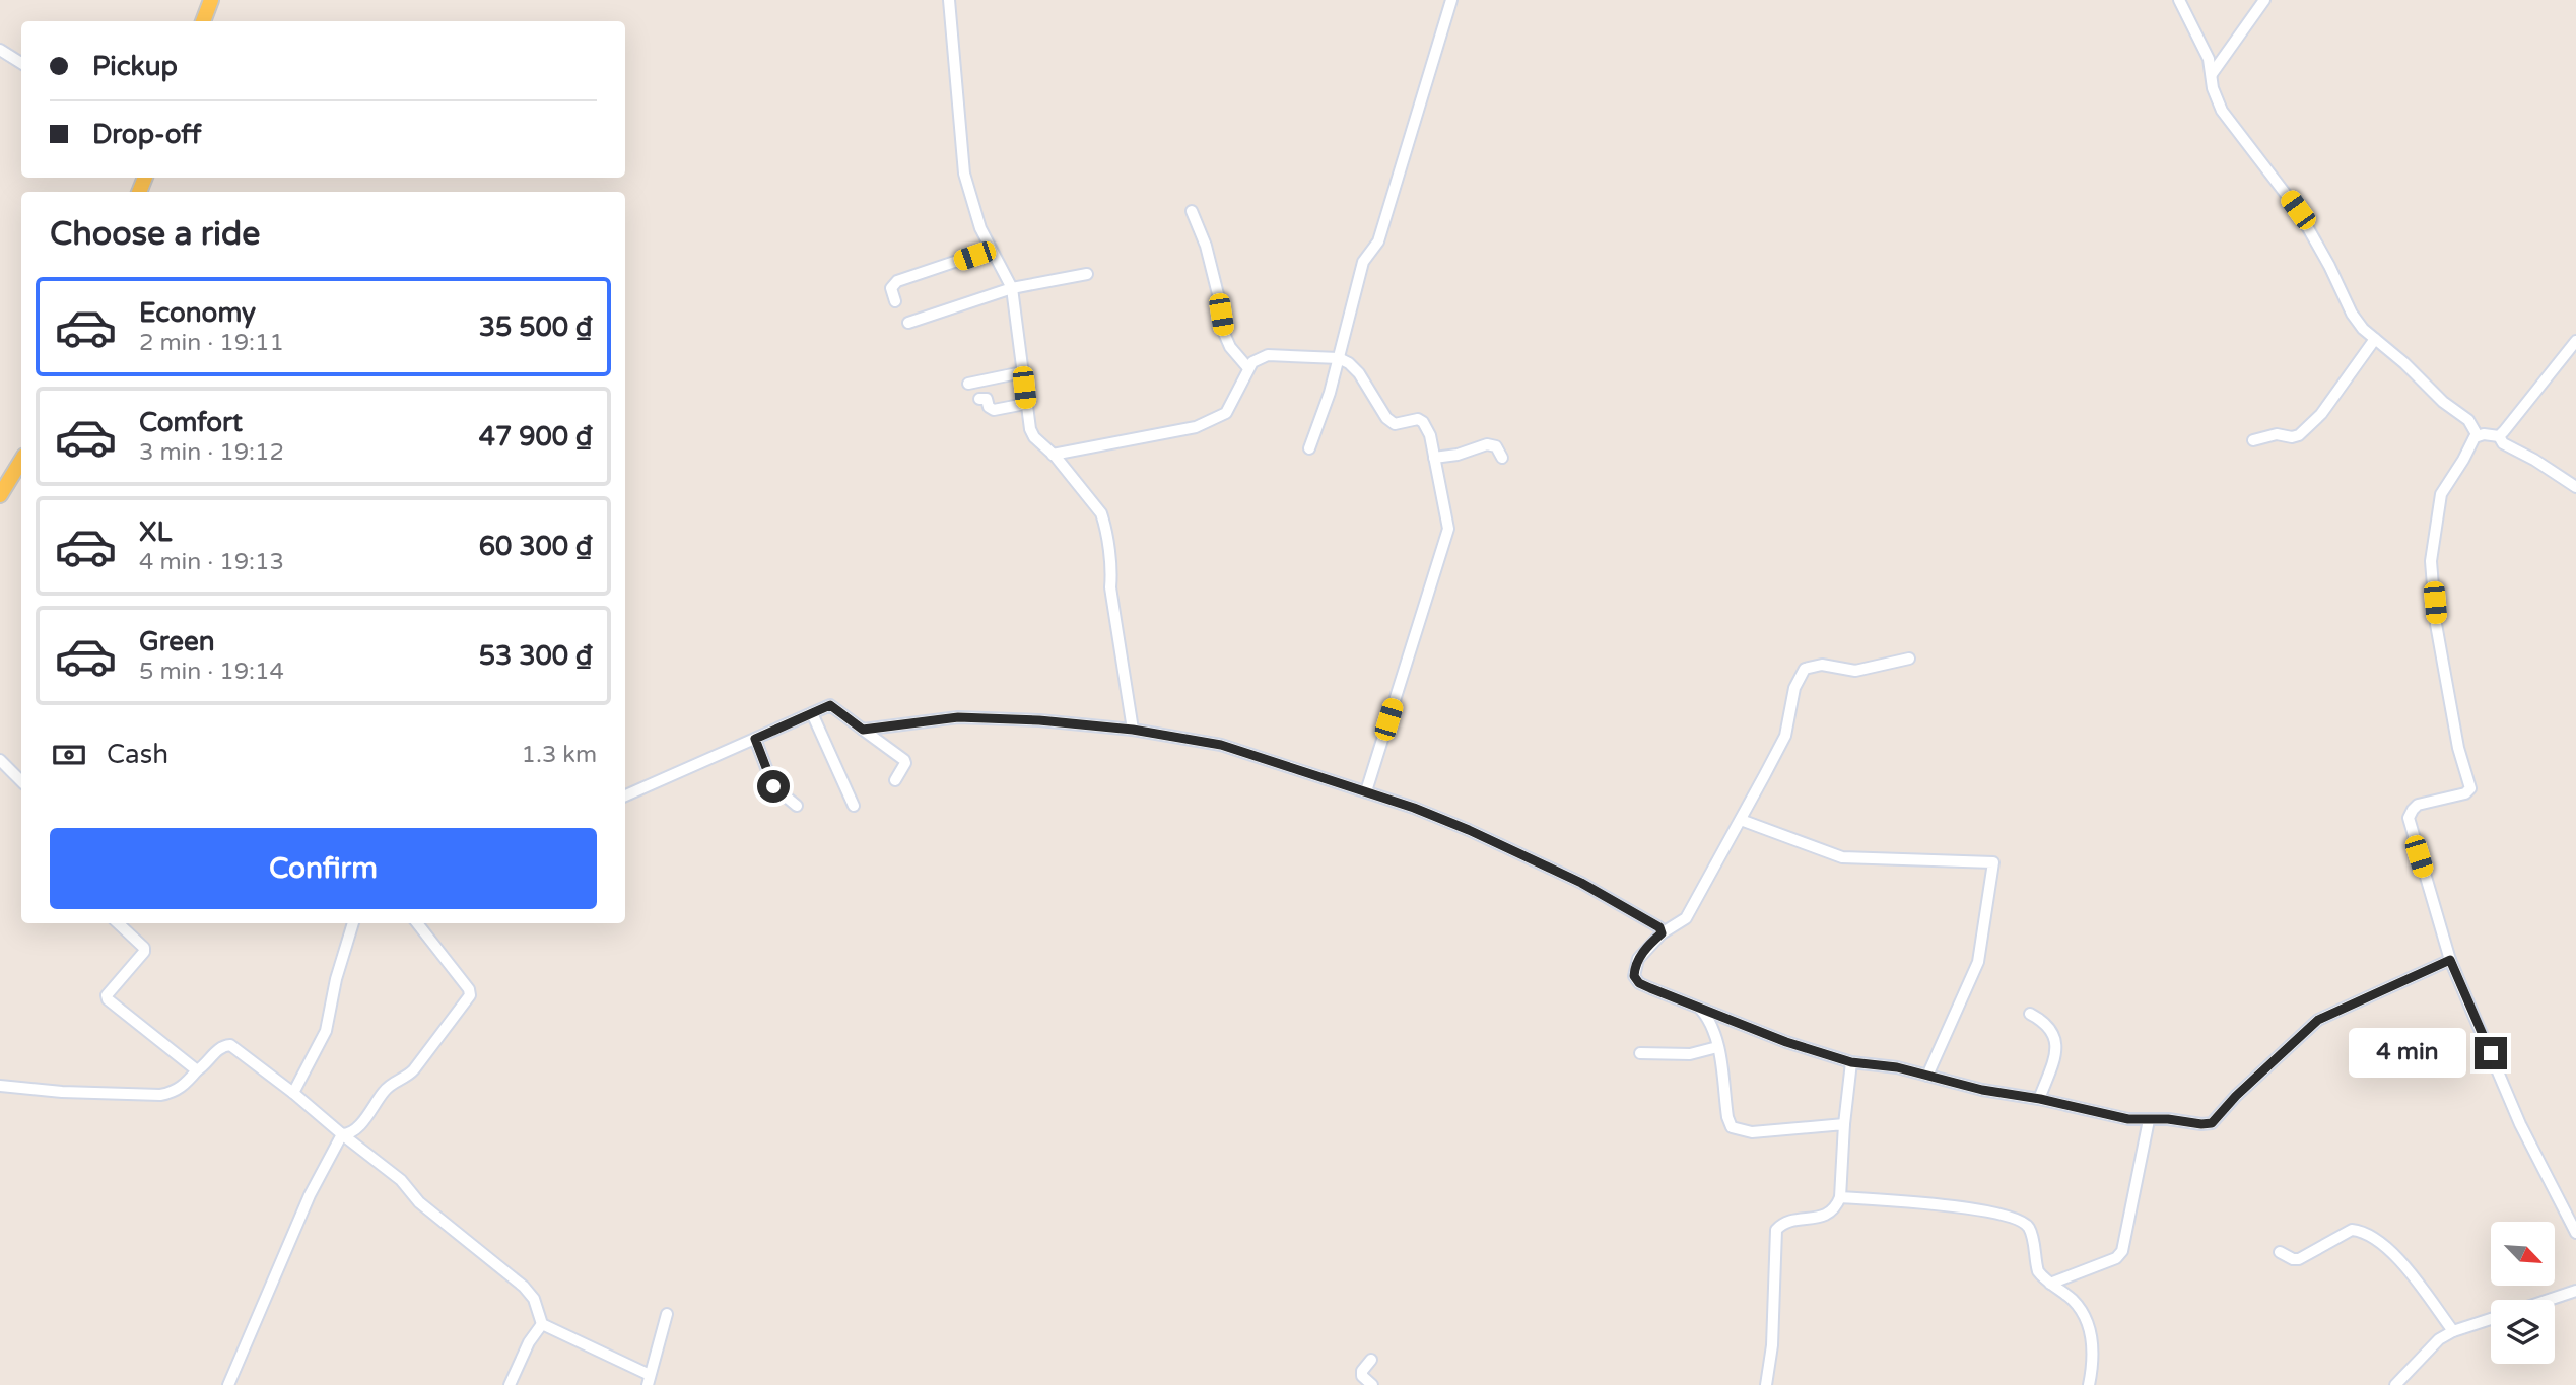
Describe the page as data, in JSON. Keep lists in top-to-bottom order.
{
  "north": "bottom right",
  "page": {
    "banner": ["Pickup", "Drop-off"],
    "heading": "Choose a ride",
    "list": [
      {
        "name": "Economy",
        "note": "2 min · 19:11",
        "value": "35 500 ₫"
      },
      {
        "name": "Comfort",
        "note": "3 min · 19:12",
        "value": "47 900 ₫"
      },
      {
        "name": "XL",
        "note": "4 min · 19:13",
        "value": "60 300 ₫"
      },
      {
        "name": "Green",
        "note": "5 min · 19:14",
        "value": "53 300 ₫"
      }
    ],
    "pay": ["Cash", "1.3 km"],
    "buttons": "Confirm",
    "bubble": "4 min"
  }
}
